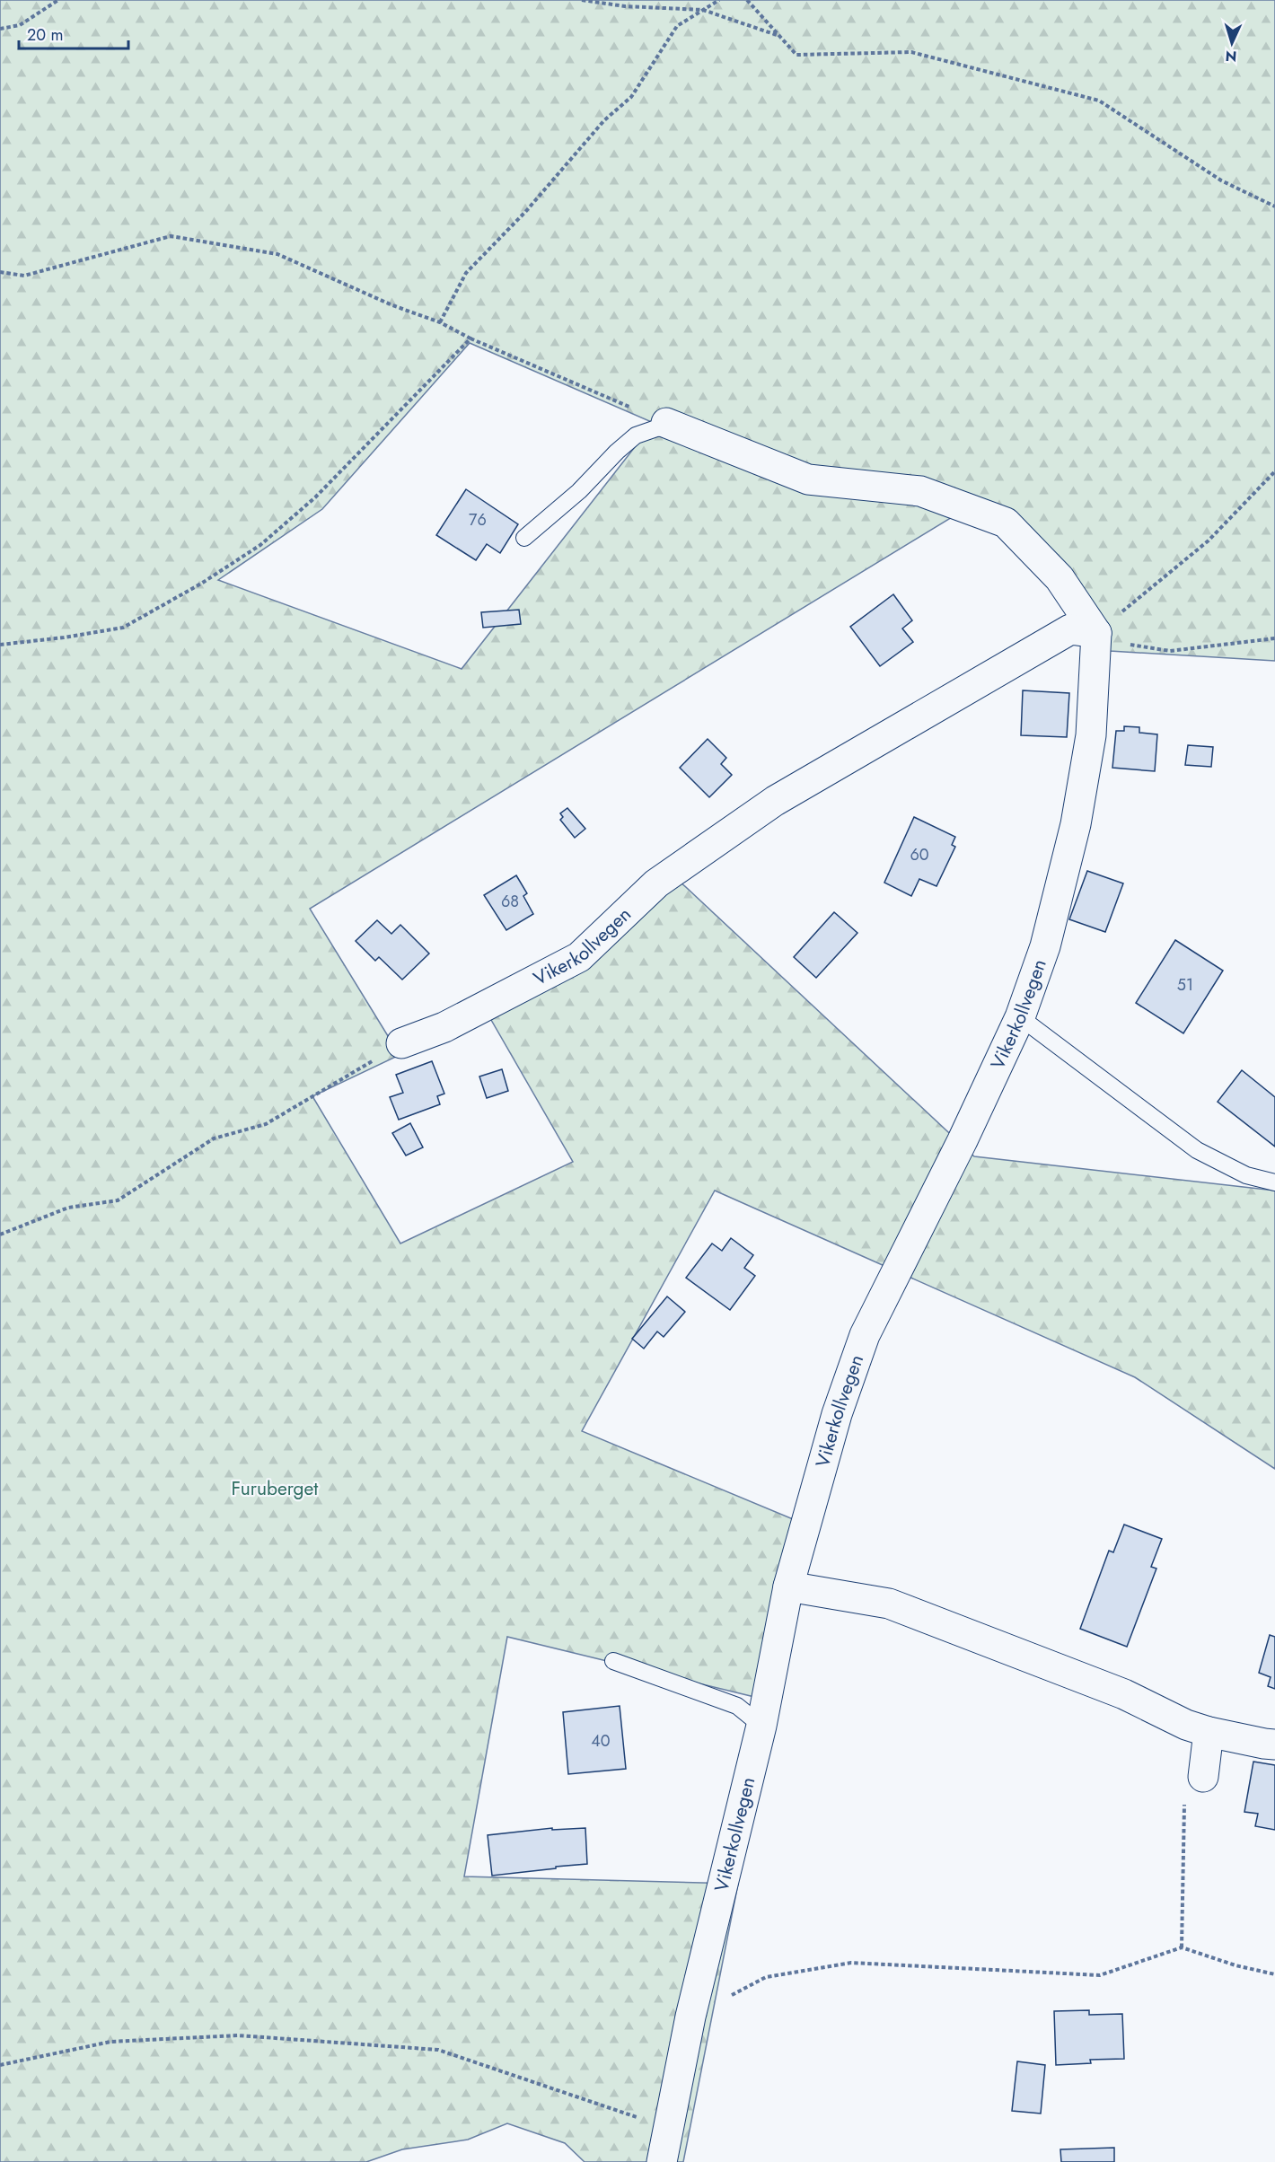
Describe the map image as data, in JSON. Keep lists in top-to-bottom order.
{
  "streets": {
    "street": ["Vikerkollvegen"]
  },
  "parks": ["Furuberget"],
  "house_numbers": [
    "76",
    "60",
    "68",
    "51",
    "40"
  ],
  "scale_bar": "20 m",
  "north": "bottom"
}
